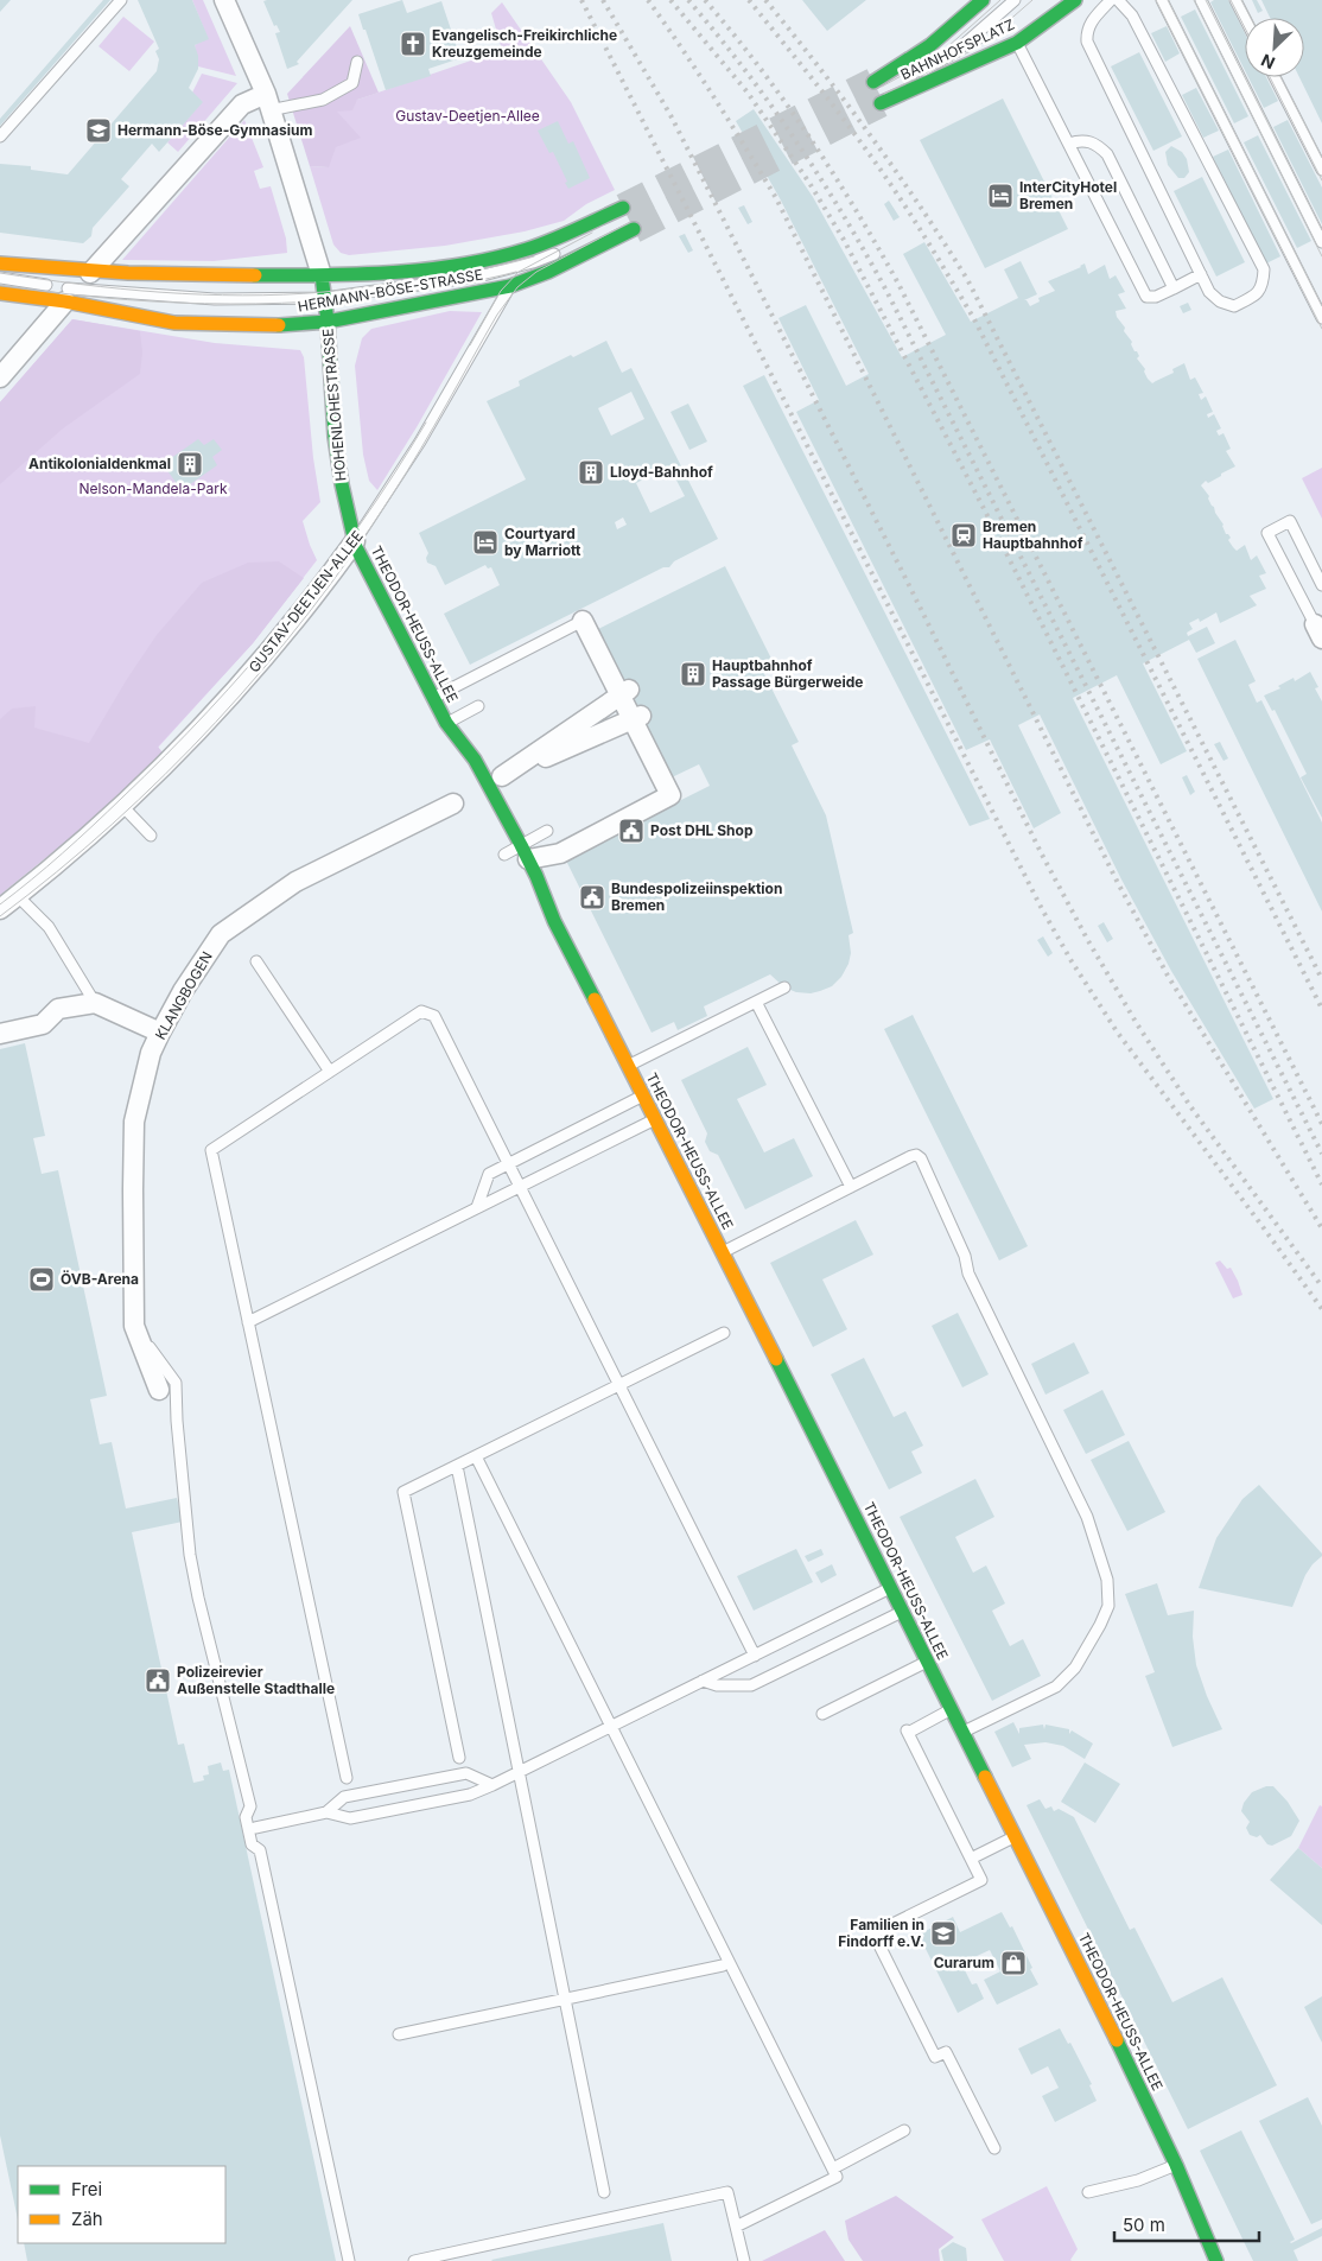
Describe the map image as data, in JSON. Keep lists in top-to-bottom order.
{
  "streets": {
    "street": [
      "BAHNHOFSPLATZ",
      "HERMANN-BÖSE-STRASSE",
      "HOHENLOHESTRASSE",
      "GUSTAV-DEETJEN-ALLEE",
      "THEODOR-HEUSS-ALLEE",
      "KLANGBOGEN"
    ]
  },
  "crossings": [
    ["HERMANN-BÖSE-STRASSE", "HOHENLOHESTRASSE"],
    ["HERMANN-BÖSE-STRASSE", "GUSTAV-DEETJEN-ALLEE"],
    ["HOHENLOHESTRASSE", "GUSTAV-DEETJEN-ALLEE"],
    ["HOHENLOHESTRASSE", "THEODOR-HEUSS-ALLEE"],
    ["GUSTAV-DEETJEN-ALLEE", "THEODOR-HEUSS-ALLEE"]
  ],
  "parks": ["Gustav-Deetjen-Allee", "Nelson-Mandela-Park"],
  "places": {
    "church": ["Evangelisch-Freikirchliche Kreuzgemeinde"],
    "school or university": ["Hermann-Böse-Gymnasium", "Familien in Findorff e.V."],
    "hotel": ["InterCityHotel Bremen", "Courtyard by Marriott"],
    "building": ["Antikolonialdenkmal", "Lloyd-Bahnhof", "Hauptbahnhof Passage Bürgerweide"],
    "station": ["Bremen Hauptbahnhof"],
    "public building": ["Post DHL Shop", "Bundespolizeiinspektion Bremen", "Polizeirevier Außenstelle Stadthalle"],
    "sports": ["ÖVB-Arena"],
    "shop": ["Curarum"]
  },
  "legend": ["Frei", "Zäh"],
  "scale_bar": "50 m",
  "north": "bottom left"
}
